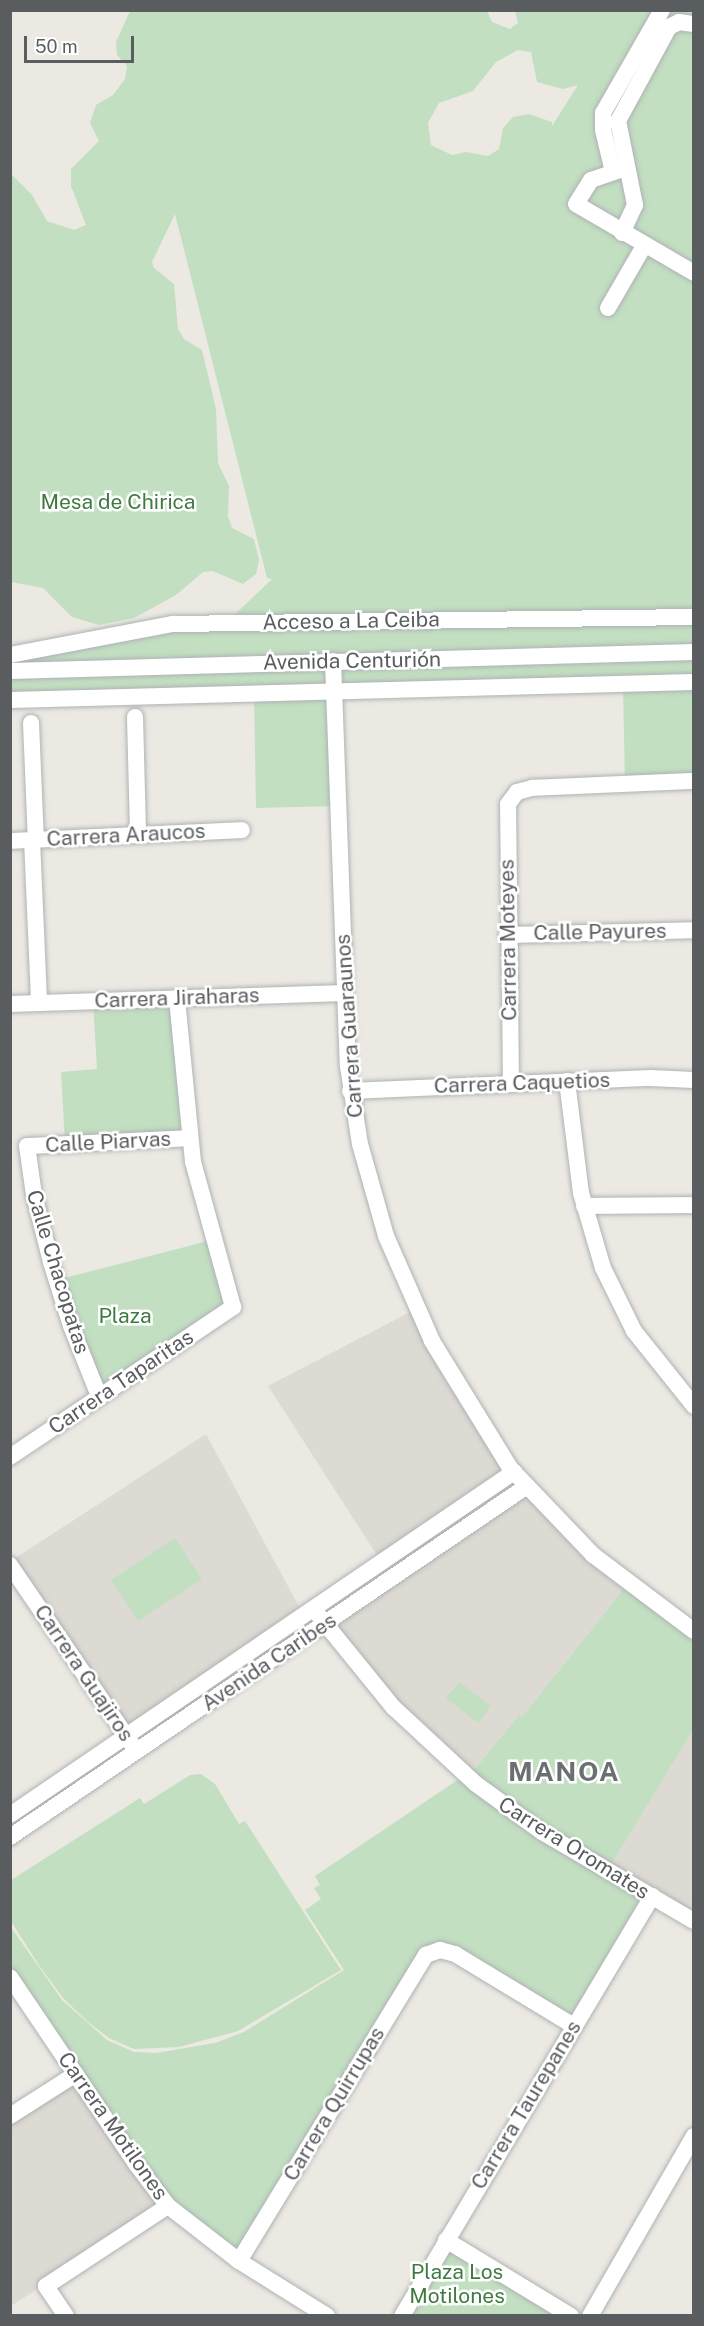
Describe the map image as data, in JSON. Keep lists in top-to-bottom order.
{
  "streets": {
    "street": [
      "Acceso a La Ceiba",
      "Avenida Centurión",
      "Carrera Araucos",
      "Calle Payures",
      "Carrera Moteyes",
      "Carrera Jiraharas",
      "Carrera Guaraunos",
      "Carrera Caquetios",
      "Calle Piarvas",
      "Calle Chacopatas",
      "Carrera Taparitas",
      "Avenida Caribes",
      "Carrera Guajiros",
      "Carrera Oromates",
      "Carrera Quirrupas",
      "Carrera Taurepanes",
      "Carrera Motilones"
    ]
  },
  "crossings": [
    ["Avenida Centurión", "Carrera Guaraunos"],
    ["Calle Payures", "Carrera Moteyes"],
    ["Carrera Moteyes", "Carrera Caquetios"],
    ["Carrera Jiraharas", "Carrera Guaraunos"],
    ["Carrera Guaraunos", "Carrera Caquetios"],
    ["Carrera Guaraunos", "Avenida Caribes"],
    ["Calle Piarvas", "Calle Chacopatas"],
    ["Calle Piarvas", "Carrera Taparitas"],
    ["Calle Chacopatas", "Carrera Taparitas"],
    ["Avenida Caribes", "Carrera Guajiros"],
    ["Avenida Caribes", "Carrera Oromates"],
    ["Carrera Oromates", "Carrera Taurepanes"],
    ["Carrera Quirrupas", "Carrera Taurepanes"],
    ["Carrera Quirrupas", "Carrera Motilones"]
  ],
  "districts": ["MANOA"],
  "parks": ["Mesa de Chirica", "Plaza", "Plaza Los Motilones"],
  "scale_bar": "50 m"
}
